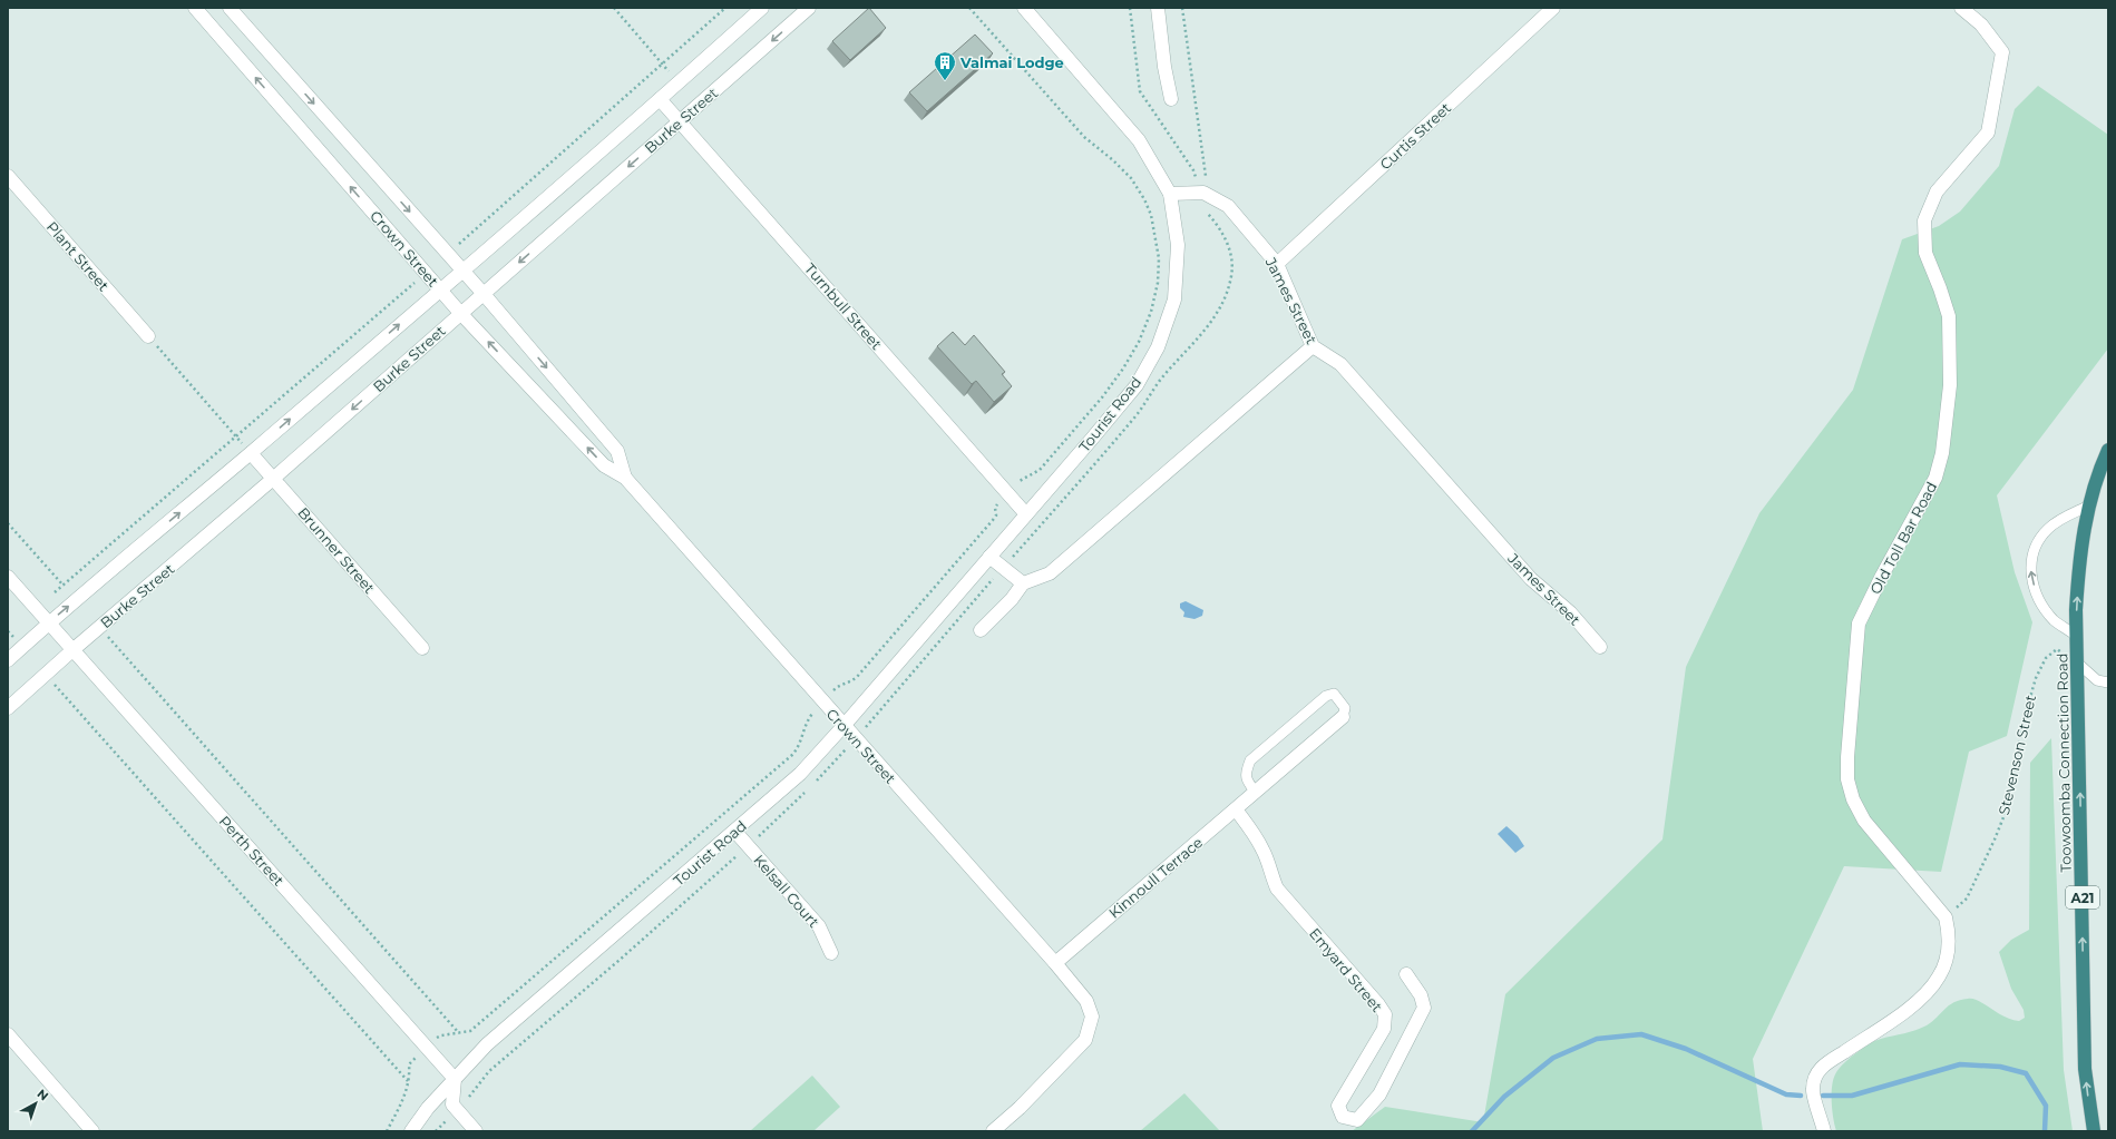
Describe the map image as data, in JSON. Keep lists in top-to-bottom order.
{
  "streets": {
    "highway": ["Toowoomba Connection Road", "A21"],
    "street": [
      "Burke Street",
      "Curtis Street",
      "Crown Street",
      "Plant Street",
      "James Street",
      "Turnbull Street",
      "Tourist Road",
      "Old Toll Bar Road",
      "Brunner Street",
      "Perth Street",
      "Kinnoull Terrace",
      "Kelsall Court",
      "Emyard Street"
    ],
    "path": ["Stevenson Street"]
  },
  "crossings": [
    ["Burke Street", "Crown Street"],
    ["Burke Street", "Turnbull Street"],
    ["Burke Street", "Brunner Street"],
    ["Burke Street", "Perth Street"],
    ["Curtis Street", "James Street"],
    ["Crown Street", "Tourist Road"],
    ["Crown Street", "Kinnoull Terrace"],
    ["James Street", "Tourist Road"],
    ["Turnbull Street", "Tourist Road"],
    ["Tourist Road", "Perth Street"],
    ["Tourist Road", "Kelsall Court"],
    ["Old Toll Bar Road", "Stevenson Street"],
    ["Stevenson Street", "Toowoomba Connection Road"],
    ["Kinnoull Terrace", "Emyard Street"]
  ],
  "one_way": ["Toowoomba Connection Road"],
  "places": {
    "building": ["Valmai Lodge"]
  },
  "north": "top right"
}
